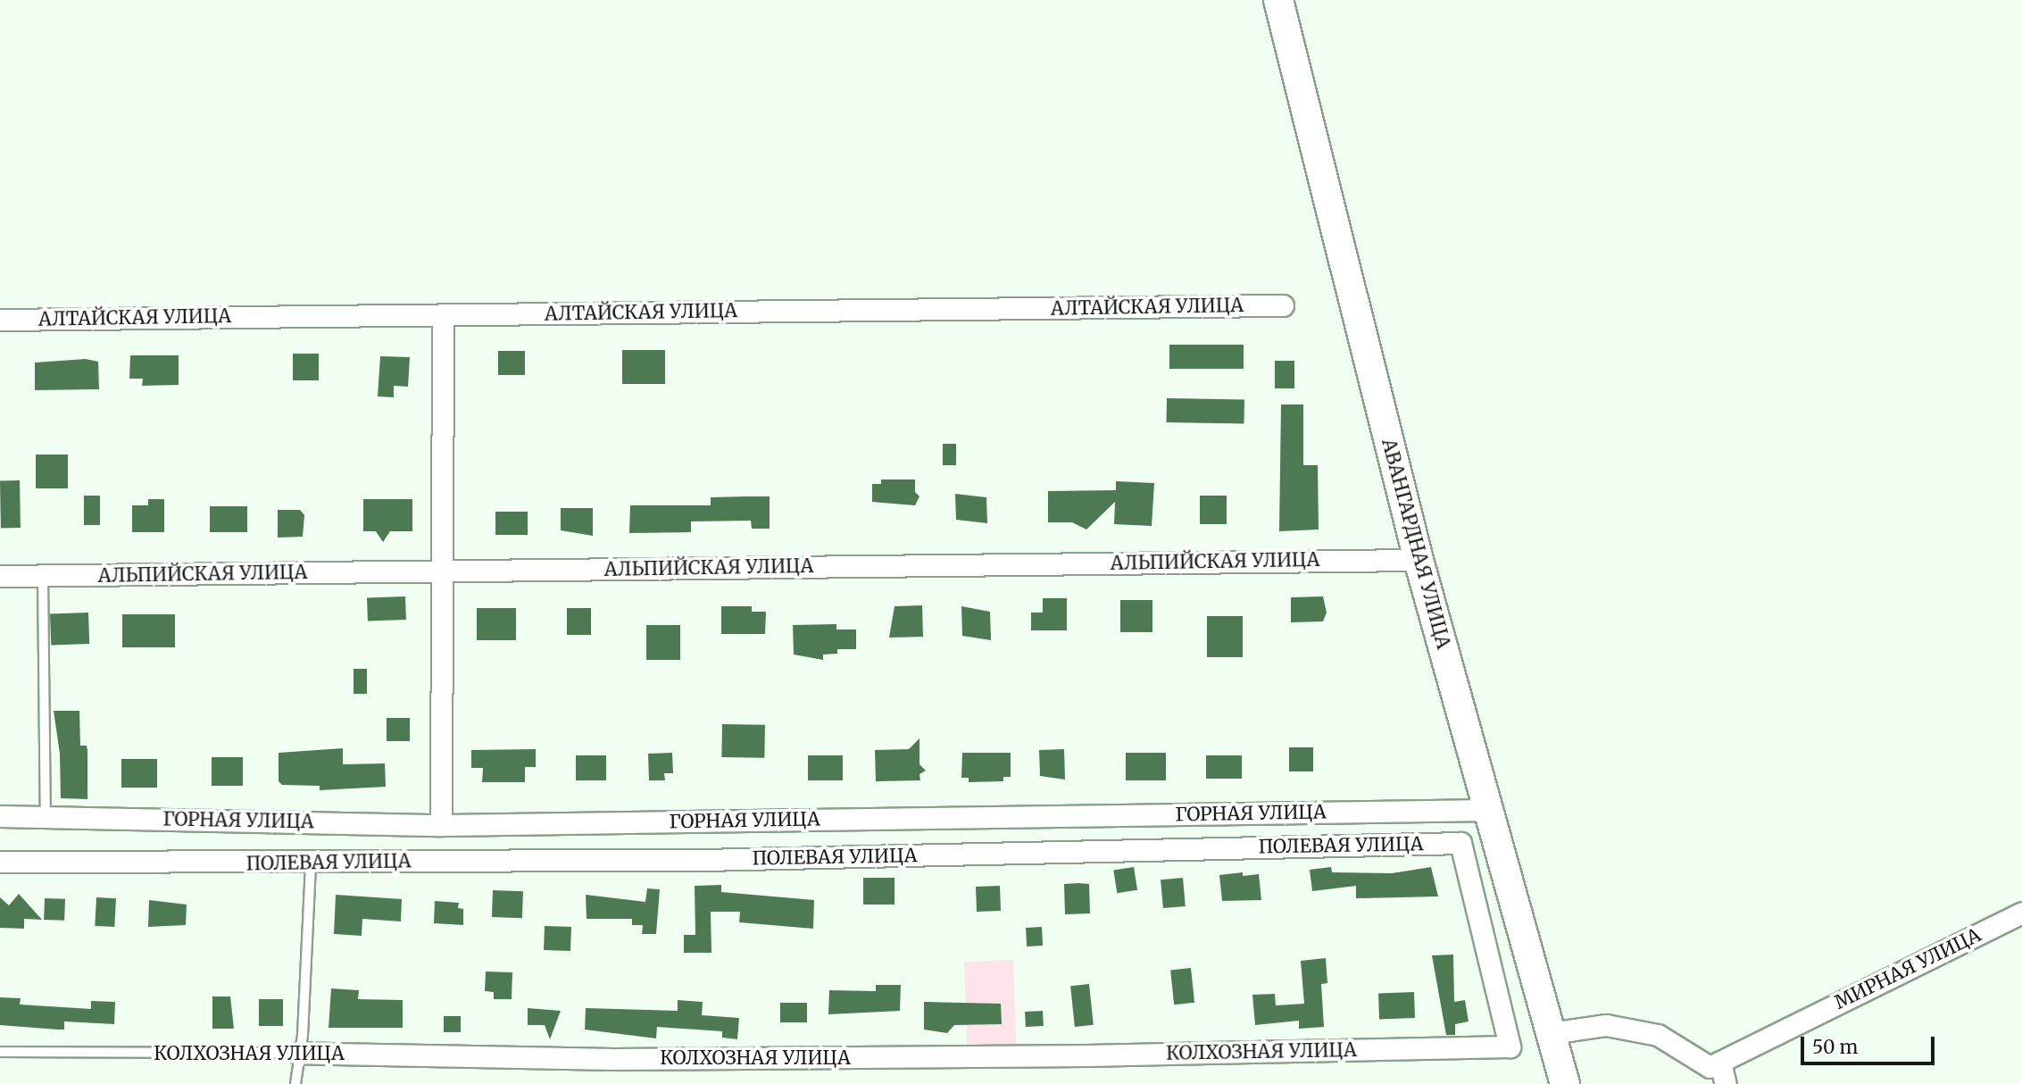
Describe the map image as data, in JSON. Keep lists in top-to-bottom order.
{
  "streets": {
    "main road": ["АВАНГАРДНАЯ УЛИЦА"],
    "street": [
      "АЛТАЙСКАЯ УЛИЦА",
      "АЛЬПИЙСКАЯ УЛИЦА",
      "ГОРНАЯ УЛИЦА",
      "ПОЛЕВАЯ УЛИЦА",
      "МИРНАЯ УЛИЦА",
      "КОЛХОЗНАЯ УЛИЦА"
    ]
  },
  "crossings": [
    ["АВАНГАРДНАЯ УЛИЦА", "АЛЬПИЙСКАЯ УЛИЦА"],
    ["АВАНГАРДНАЯ УЛИЦА", "ГОРНАЯ УЛИЦА"],
    ["ПОЛЕВАЯ УЛИЦА", "КОЛХОЗНАЯ УЛИЦА"]
  ],
  "scale_bar": "50 m"
}
